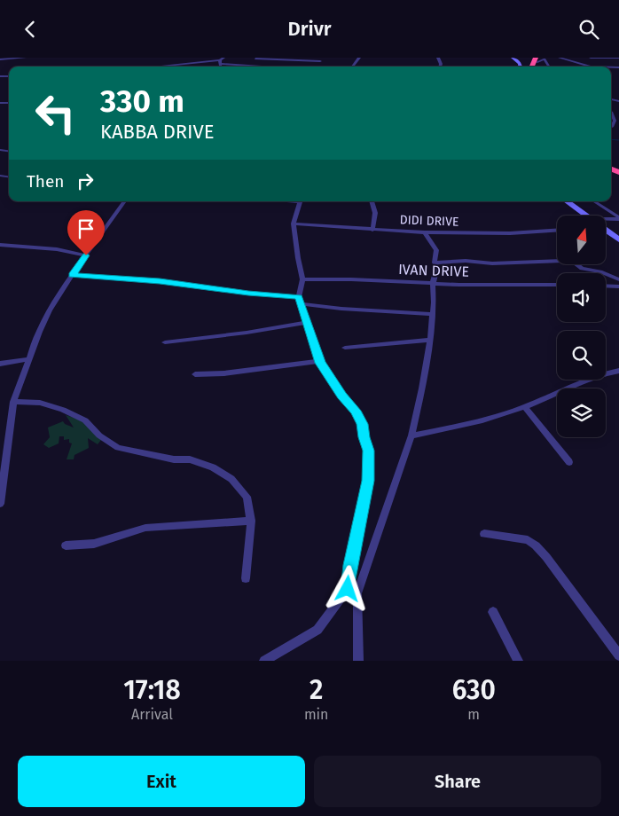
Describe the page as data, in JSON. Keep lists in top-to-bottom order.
{
  "streets": {
    "street": ["DIDI DRIVE", "IVAN DRIVE"]
  },
  "north": "top",
  "page": {
    "header": "Drivr",
    "turn": ["330 m", "KABBA DRIVE"],
    "then": "Then",
    "eta": [
      "17:18",
      "Arrival",
      "2",
      "min",
      "630",
      "m"
    ],
    "buttons": ["Exit", "Share"]
  }
}
